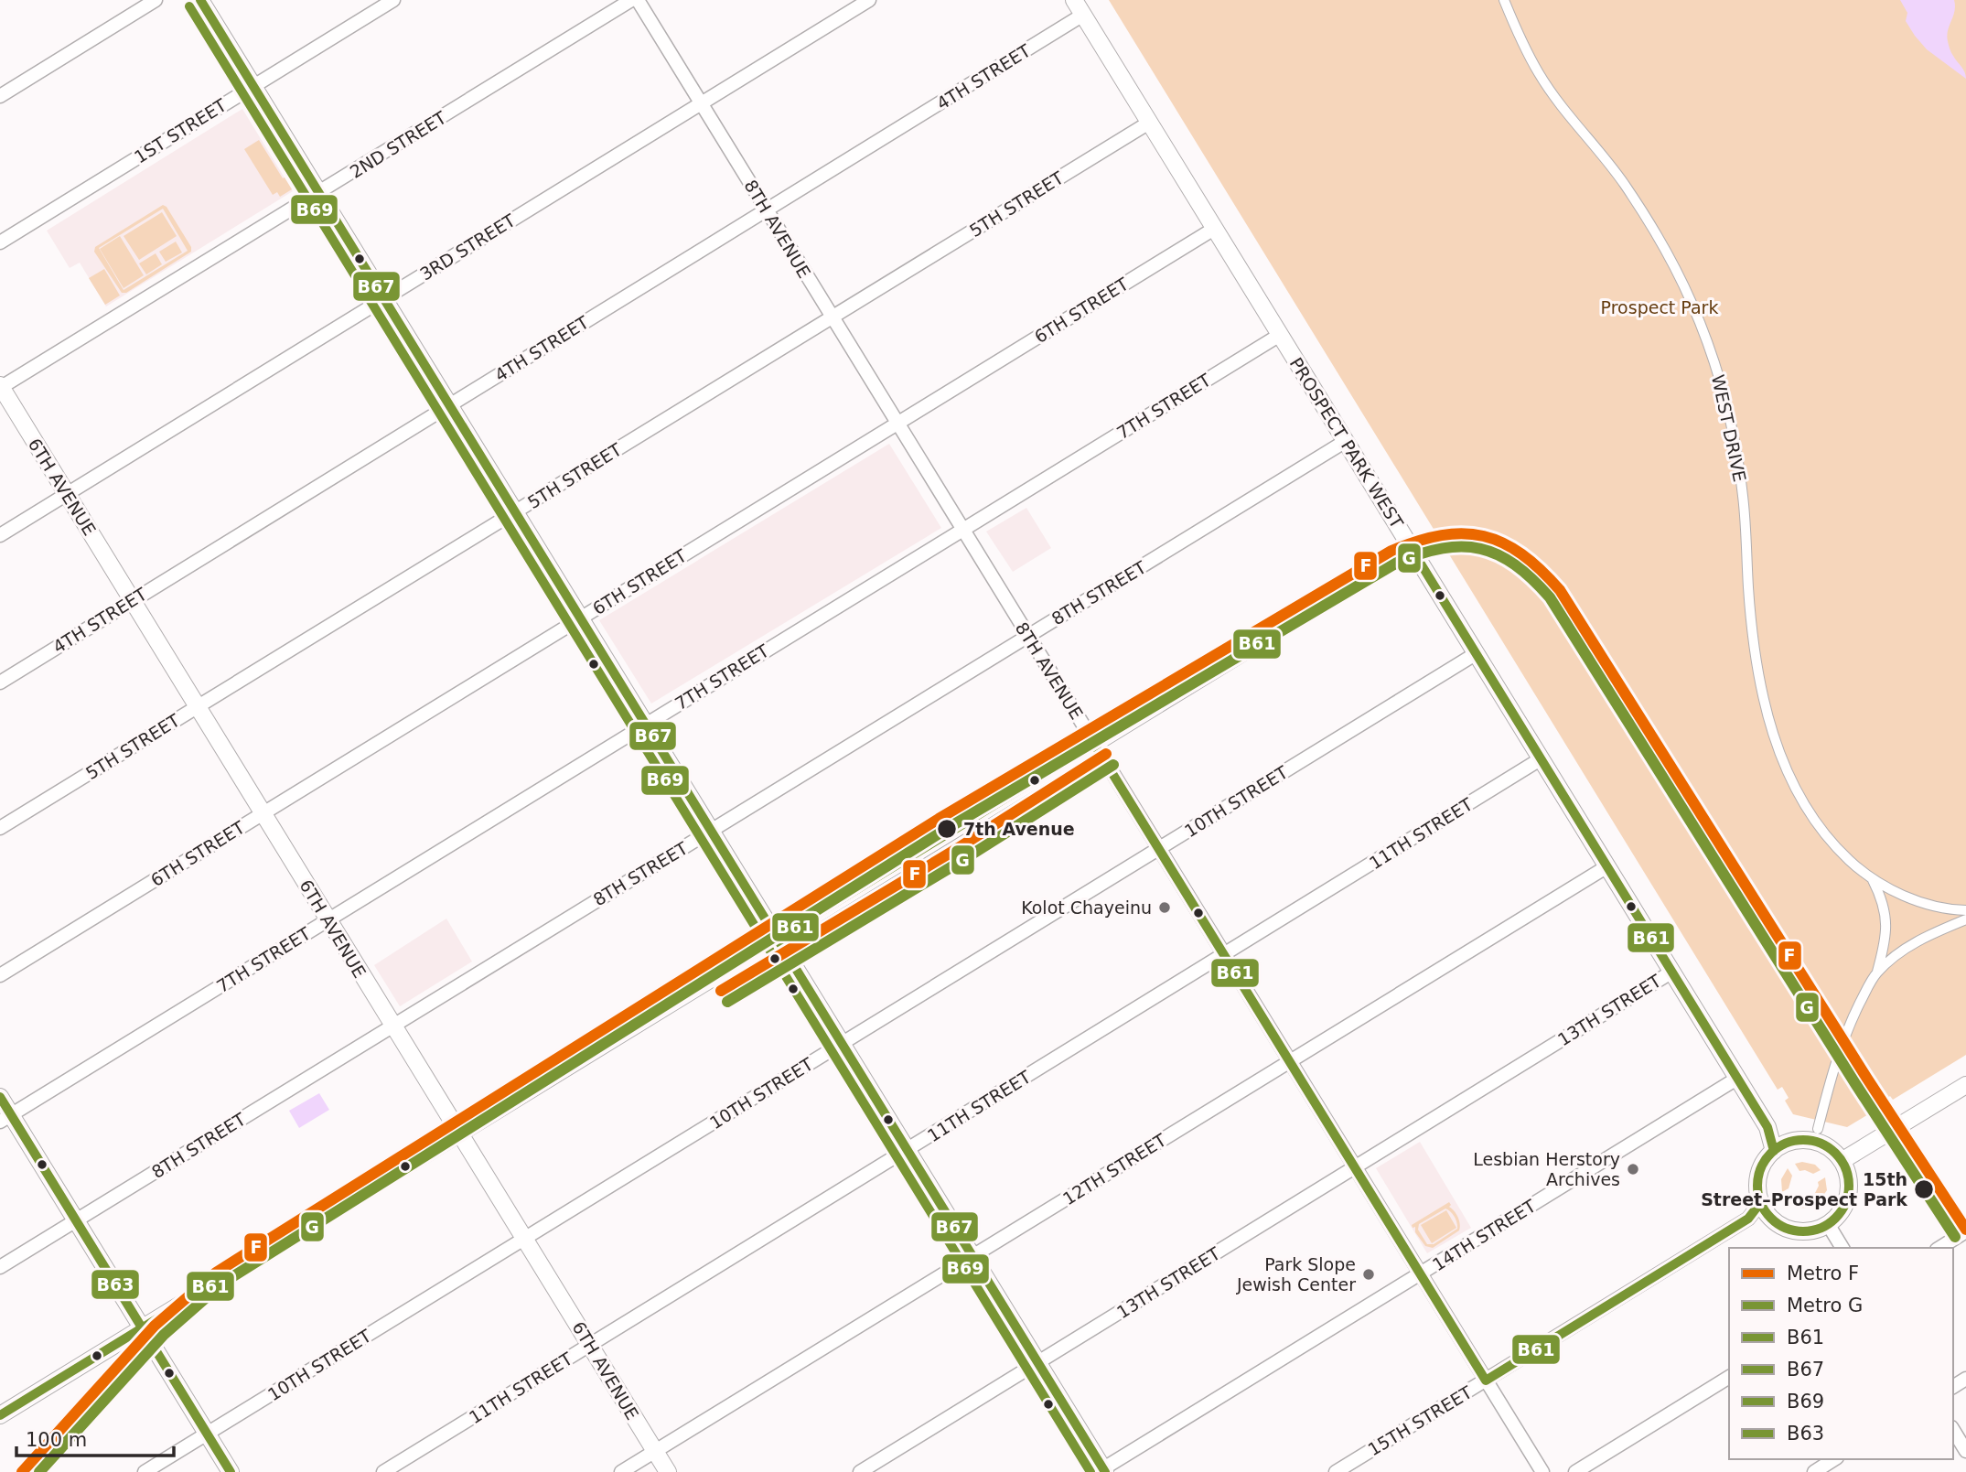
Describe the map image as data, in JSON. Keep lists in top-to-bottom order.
{
  "streets": {
    "street": [
      "4TH STREET",
      "1ST STREET",
      "2ND STREET",
      "5TH STREET",
      "8TH AVENUE",
      "3RD STREET",
      "6TH STREET",
      "7TH STREET",
      "WEST DRIVE",
      "PROSPECT PARK WEST",
      "6TH AVENUE",
      "8TH STREET",
      "10TH STREET",
      "11TH STREET",
      "13TH STREET",
      "12TH STREET",
      "14TH STREET",
      "15TH STREET"
    ]
  },
  "crossings": [
    ["4TH STREET", "8TH AVENUE"],
    ["4TH STREET", "PROSPECT PARK WEST"],
    ["4TH STREET", "6TH AVENUE"],
    ["2ND STREET", "6TH AVENUE"],
    ["5TH STREET", "8TH AVENUE"],
    ["5TH STREET", "PROSPECT PARK WEST"],
    ["5TH STREET", "6TH AVENUE"],
    ["8TH AVENUE", "3RD STREET"],
    ["8TH AVENUE", "6TH STREET"],
    ["8TH AVENUE", "7TH STREET"],
    ["8TH AVENUE", "8TH STREET"],
    ["8TH AVENUE", "10TH STREET"],
    ["8TH AVENUE", "11TH STREET"],
    ["8TH AVENUE", "13TH STREET"],
    ["8TH AVENUE", "12TH STREET"],
    ["8TH AVENUE", "14TH STREET"],
    ["8TH AVENUE", "15TH STREET"],
    ["3RD STREET", "6TH AVENUE"],
    ["6TH STREET", "PROSPECT PARK WEST"],
    ["6TH STREET", "6TH AVENUE"],
    ["7TH STREET", "PROSPECT PARK WEST"],
    ["7TH STREET", "6TH AVENUE"],
    ["PROSPECT PARK WEST", "8TH STREET"],
    ["PROSPECT PARK WEST", "10TH STREET"],
    ["PROSPECT PARK WEST", "11TH STREET"],
    ["PROSPECT PARK WEST", "13TH STREET"],
    ["PROSPECT PARK WEST", "12TH STREET"],
    ["PROSPECT PARK WEST", "14TH STREET"],
    ["PROSPECT PARK WEST", "15TH STREET"],
    ["6TH AVENUE", "8TH STREET"],
    ["6TH AVENUE", "10TH STREET"],
    ["6TH AVENUE", "11TH STREET"],
    ["6TH AVENUE", "12TH STREET"]
  ],
  "parks": ["Prospect Park"],
  "places": [
    "7th Avenue",
    "Kolot Chayeinu",
    "Lesbian Herstory Archives",
    "15th Street–Prospect Park",
    "Park Slope Jewish Center"
  ],
  "lines": [
    "transit line B67",
    "transit line B69",
    "metro line F",
    "metro line G",
    "transit line B61",
    "transit line B63"
  ],
  "legend": [
    "Metro F",
    "Metro G",
    "B61",
    "B67",
    "B69",
    "B63"
  ],
  "scale_bar": "100 m"
}
